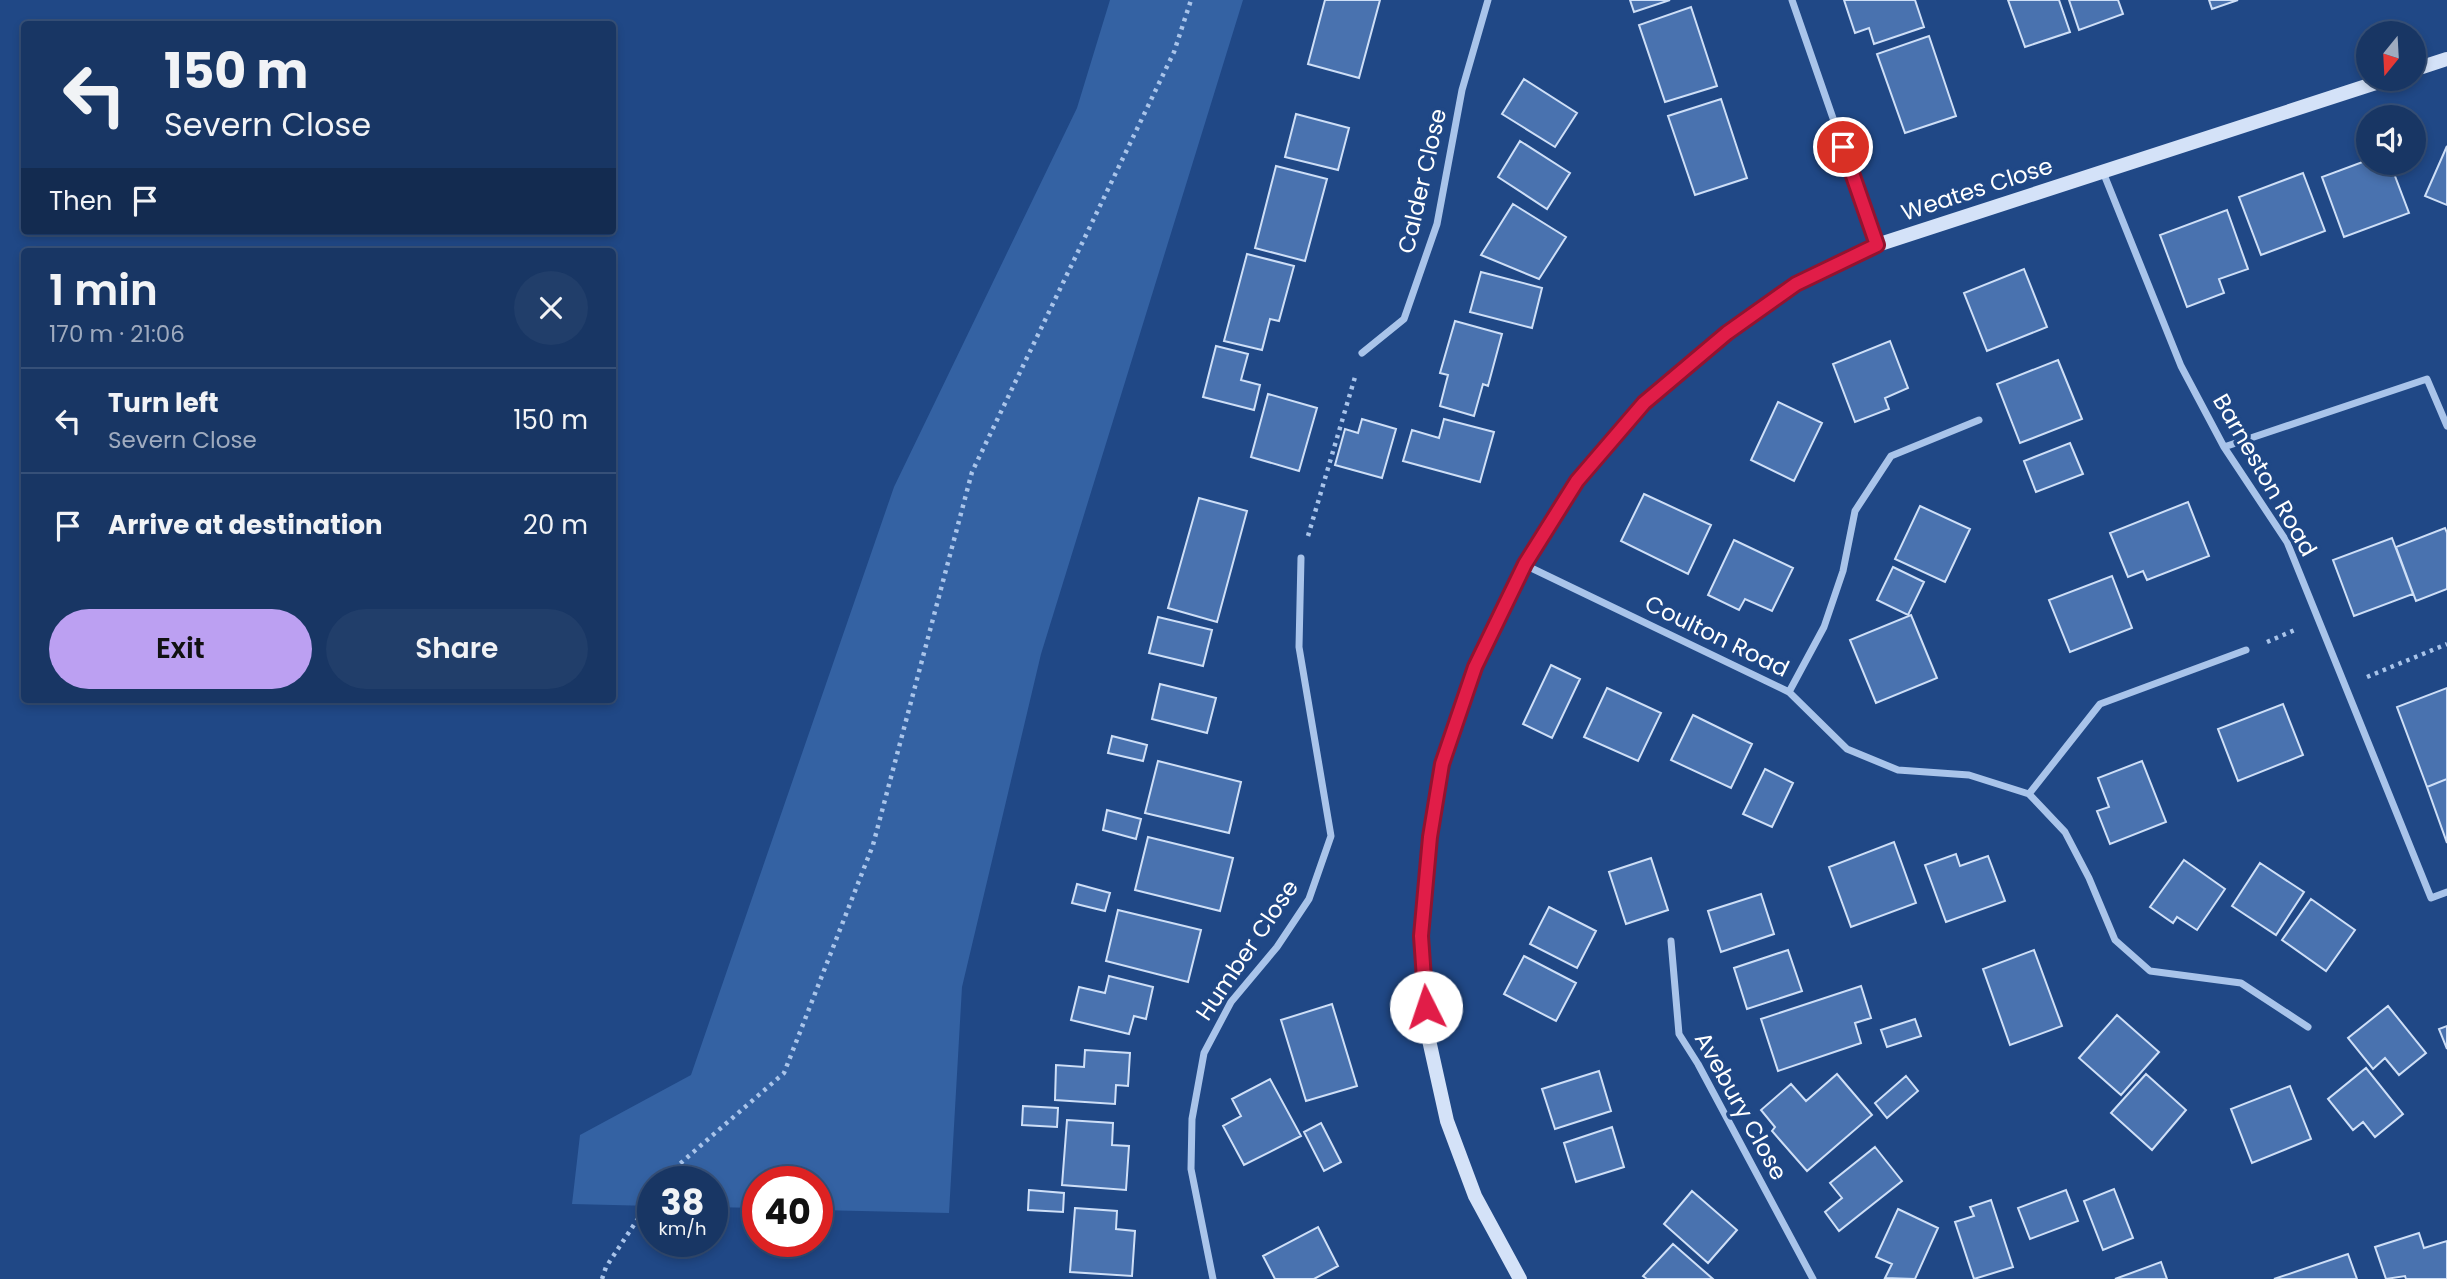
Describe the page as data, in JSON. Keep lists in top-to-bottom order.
{
  "streets": {
    "street": [
      "Calder Close",
      "Weates Close",
      "Barneston Road",
      "Coulton Road",
      "Humber Close",
      "Avebury Close"
    ]
  },
  "crossings": [
    ["Weates Close", "Barneston Road"],
    ["Weates Close", "Coulton Road"]
  ],
  "north": "bottom",
  "page": {
    "turn": ["150 m", "Severn Close"],
    "then": "Then",
    "heading": ["1 min", "170 m · 21:06"],
    "list": [
      {
        "name": "Turn left",
        "note": "Severn Close",
        "value": "150 m"
      },
      {
        "name": "Arrive at destination",
        "value": "20 m"
      }
    ],
    "buttons": ["Exit", "Share"],
    "speed": "38 km/h",
    "limit": "40"
  }
}
